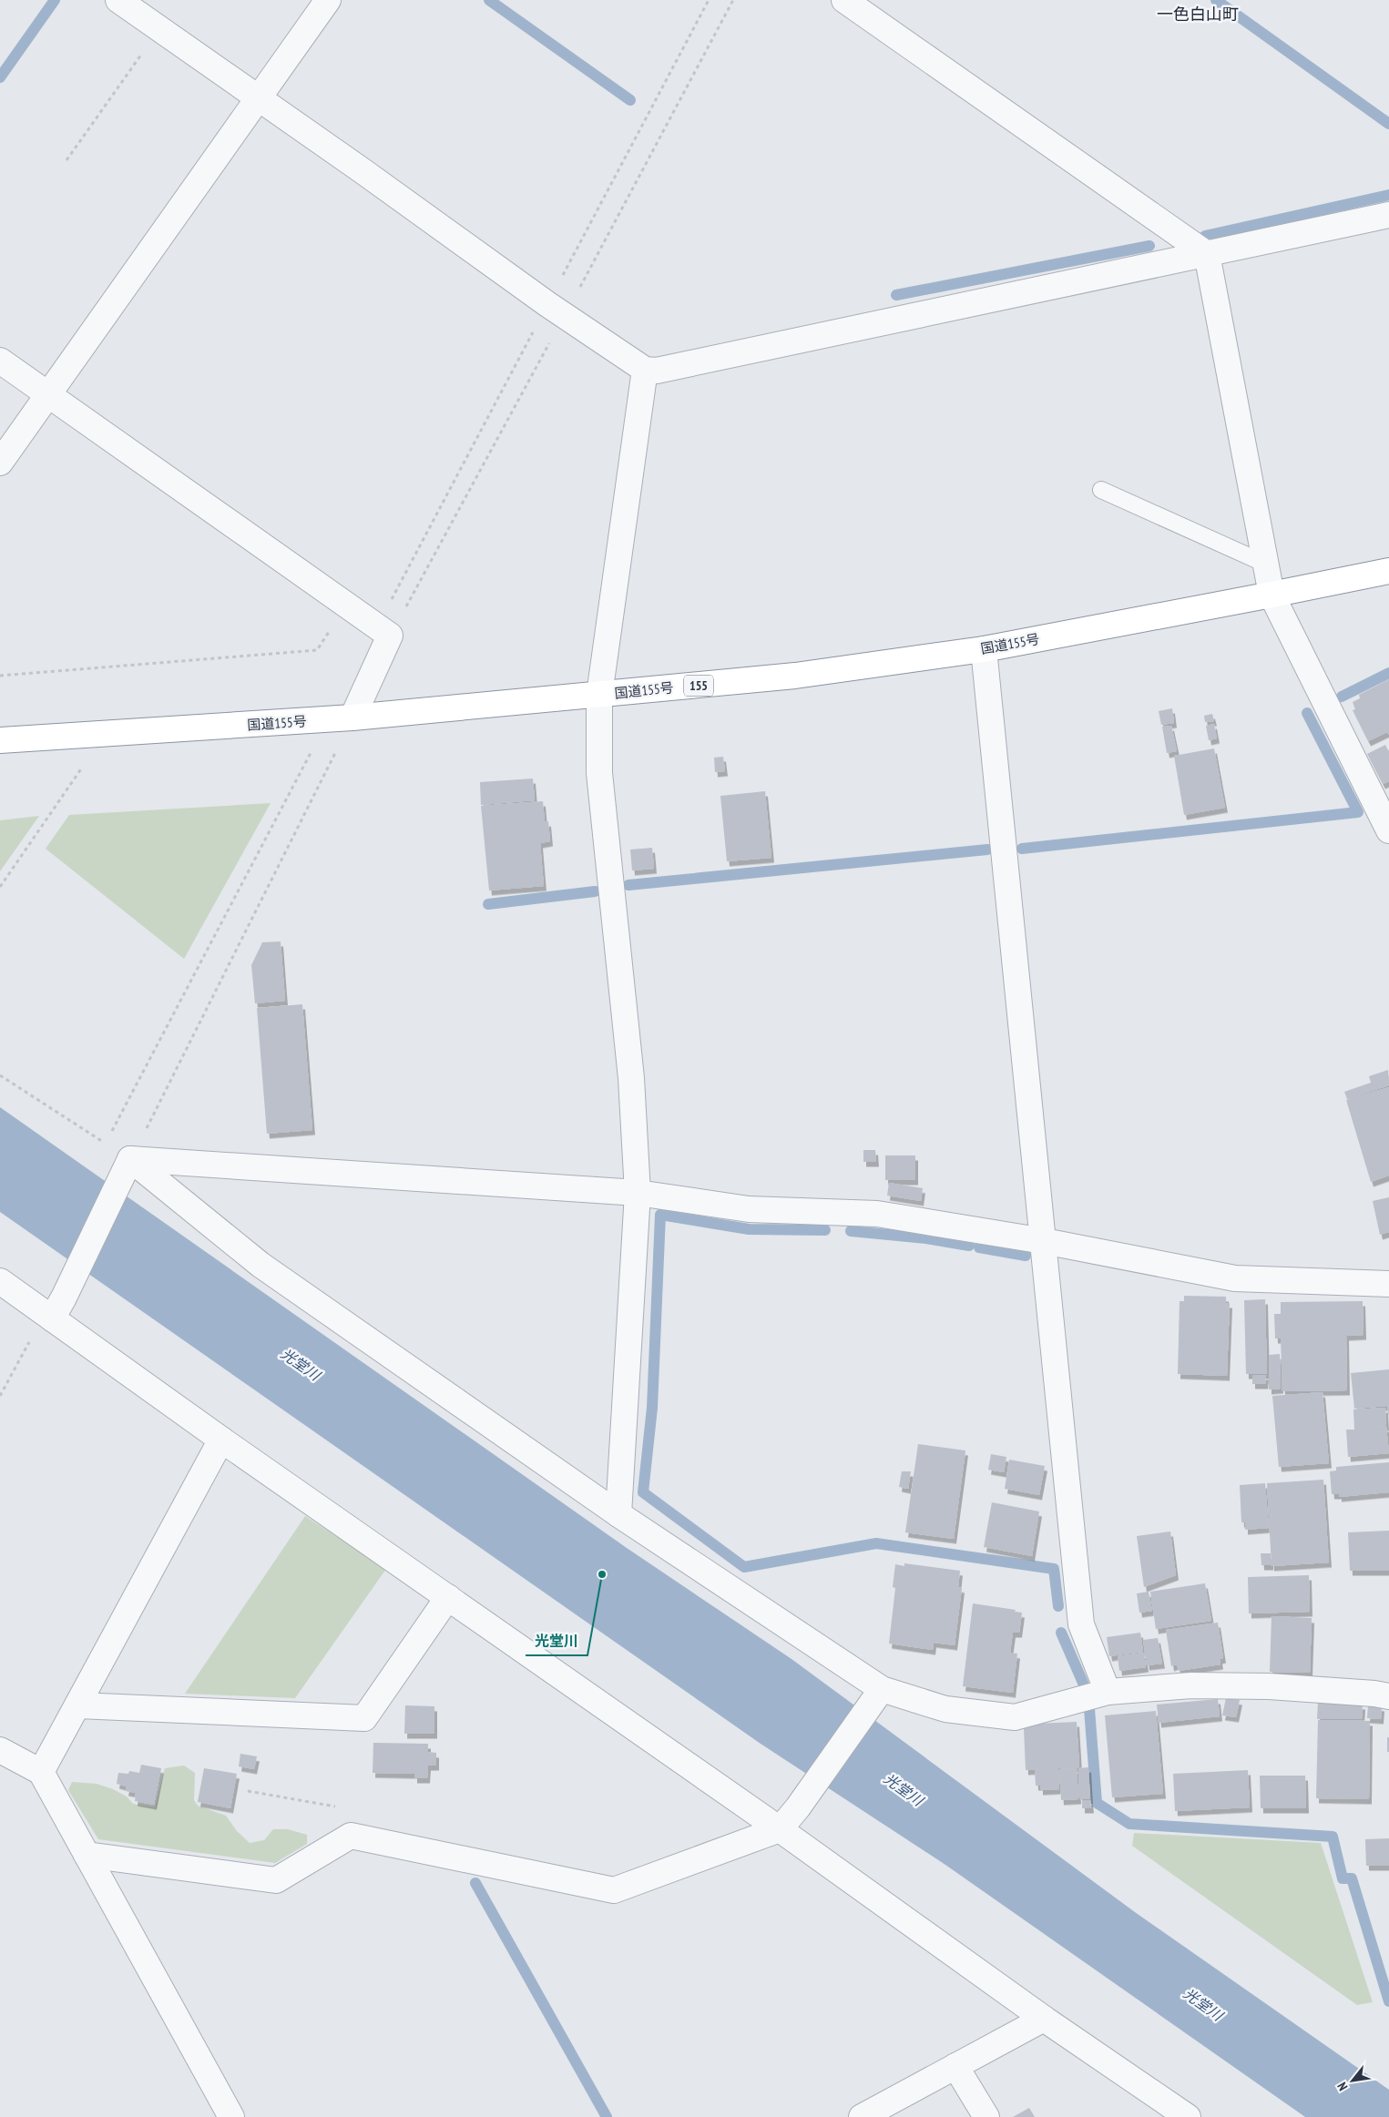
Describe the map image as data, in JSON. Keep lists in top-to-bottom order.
{
  "streets": {
    "highway": ["国道155号", "155"]
  },
  "districts": ["一色白山町"],
  "water": ["光堂川"],
  "places": ["光堂川"],
  "north": "bottom left"
}
